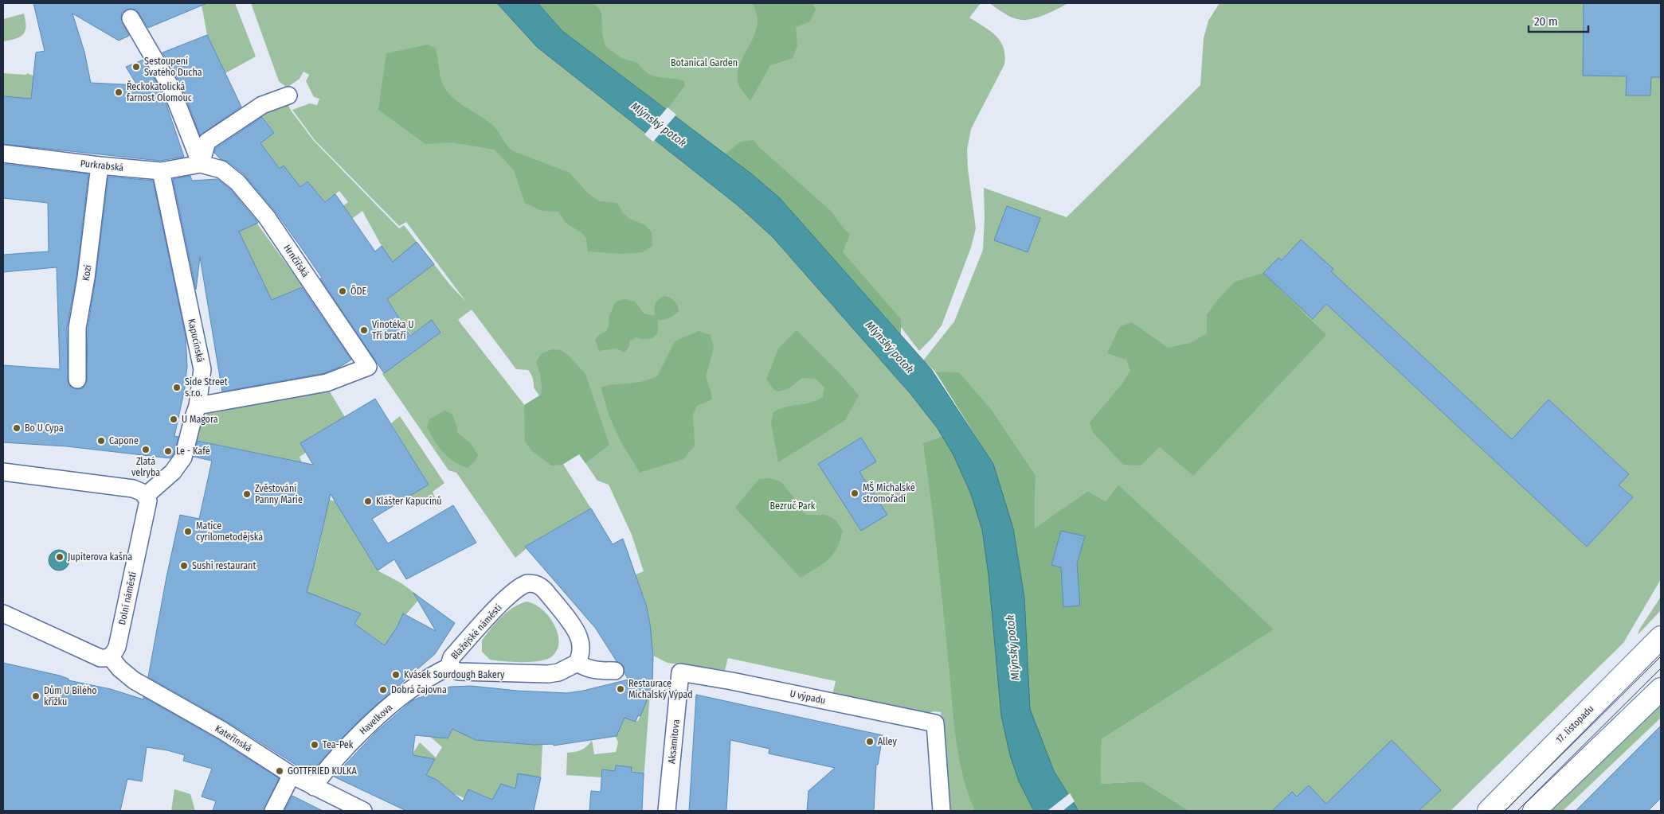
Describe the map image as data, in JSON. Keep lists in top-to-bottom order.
{
  "streets": {
    "street": [
      "Purkrabská",
      "Hrnčířská",
      "Kozí",
      "Kapucínská",
      "Dolní náměstí",
      "Blažejské náměstí",
      "U výpadu",
      "Havelkova",
      "17. listopadu",
      "Kateřinská",
      "Aksamitova"
    ]
  },
  "crossings": [
    ["Purkrabská", "Hrnčířská"],
    ["Purkrabská", "Kozí"],
    ["Purkrabská", "Kapucínská"],
    ["Hrnčířská", "Kapucínská"],
    ["Kapucínská", "Dolní náměstí"],
    ["Dolní náměstí", "Kateřinská"],
    ["Blažejské náměstí", "Havelkova"],
    ["U výpadu", "Aksamitova"],
    ["Havelkova", "Kateřinská"]
  ],
  "water": ["Mlýnský potok"],
  "parks": ["Botanical Garden", "Bezruč Park"],
  "places": [
    "Sestoupení Svatého Ducha",
    "Řeckokatolická farnost Olomouc",
    "ÕDE",
    "Vinotéka U Tří bratří",
    "Side Street s.r.o.",
    "U Magora",
    "Bo U Cypa",
    "Capone",
    "Zlatá velryba",
    "Le - Kafé",
    "MŠ Michalské stromořadí",
    "Zvěstování Panny Marie",
    "Klášter Kapucínů",
    "Matice cyrilometodějská",
    "Jupiterova kašna",
    "Sushi restaurant",
    "Kvásek Sourdough Bakery",
    "Restaurace Michalský Výpad",
    "Dobrá čajovna",
    "Dům U Bílého křížku",
    "Alley",
    "Tea-Pek",
    "GOTTFRIED KULKA"
  ],
  "scale_bar": "20 m"
}
